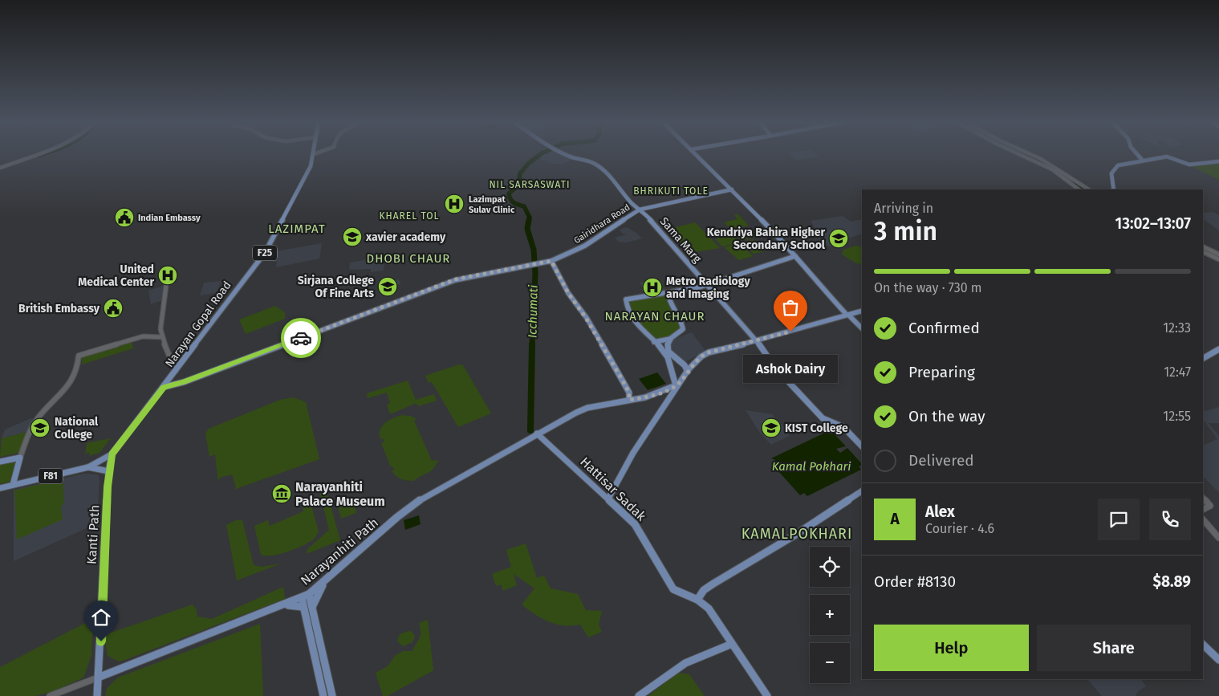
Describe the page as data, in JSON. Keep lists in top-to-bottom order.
{
  "streets": {
    "main road": [
      "Gairidhara Road",
      "Sama Marg",
      "F25",
      "Narayan Gopal Road",
      "F81",
      "Hattisar Sadak",
      "Kanti Path",
      "Narayanhiti Path"
    ]
  },
  "crossings": [
    ["Gairidhara Road", "Sama Marg"],
    ["Narayan Gopal Road", "F81"],
    ["Narayan Gopal Road", "Kanti Path"],
    ["F81", "Kanti Path"],
    ["Hattisar Sadak", "Narayanhiti Path"],
    ["Kanti Path", "Narayanhiti Path"]
  ],
  "districts": [
    "NIL SARSASWATI",
    "BHRIKUTI TOLE",
    "KHAREL TOL",
    "LAZIMPAT",
    "DHOBI CHAUR",
    "NARAYAN CHAUR",
    "KAMALPOKHARI"
  ],
  "water": ["Icchumati", "Kamal Pokhari"],
  "places": {
    "hospital": ["Lazimpat Sulav Clinic", "United Medical Center", "Metro Radiology and Imaging"],
    "public building": ["Indian Embassy", "British Embassy"],
    "school or university": [
      "xavier academy",
      "Kendriya Bahira Higher Secondary School",
      "Sirjana College Of Fine Arts",
      "National College",
      "KIST College"
    ],
    "other": ["Ashok Dairy"],
    "museum": ["Narayanhiti Palace Museum"]
  },
  "page": {
    "heading": ["3 min", "Arriving in", "13:02–13:07"],
    "panel": [
      "Alex",
      "Courier · 4.6",
      "Order #8130",
      "$8.89"
    ],
    "bar": "On the way · 730 m",
    "list": [
      ["Confirmed", "12:33"],
      ["Preparing", "12:47"],
      ["On the way", "12:55"],
      "Delivered"
    ],
    "bubble": "Ashok Dairy",
    "round": "A",
    "map_buttons": ["+", "−"],
    "buttons": ["Help", "Share"]
  }
}
